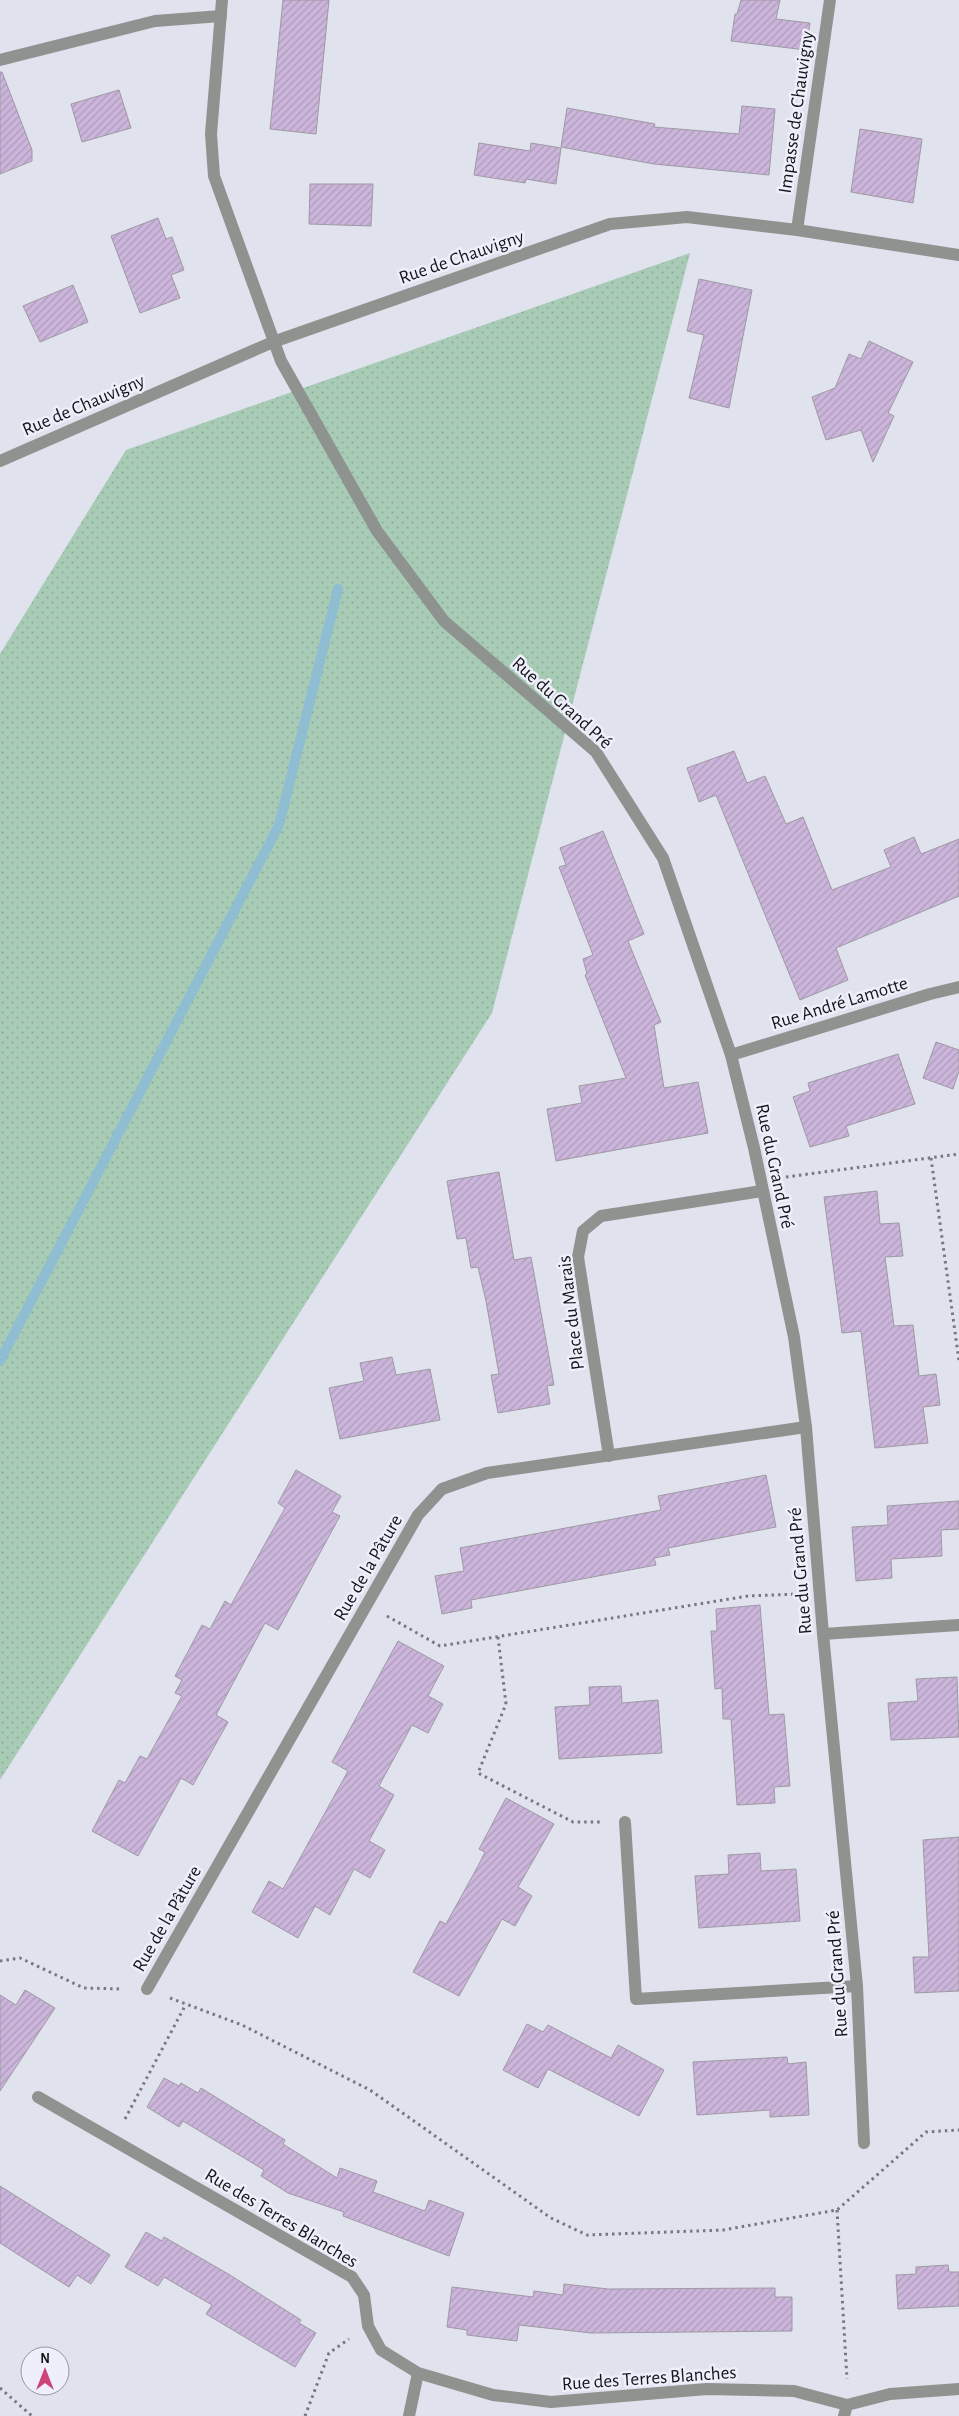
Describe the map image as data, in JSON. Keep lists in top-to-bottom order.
{
  "streets": {
    "street": [
      "Impasse de Chauvigny",
      "Rue de Chauvigny",
      "Rue du Grand Pré",
      "Rue André Lamotte",
      "Place du Marais",
      "Rue de la Pâture",
      "Rue des Terres Blanches"
    ]
  },
  "crossings": [
    ["Impasse de Chauvigny", "Rue de Chauvigny"],
    ["Rue de Chauvigny", "Rue du Grand Pré"],
    ["Rue du Grand Pré", "Rue André Lamotte"],
    ["Rue du Grand Pré", "Place du Marais"],
    ["Rue du Grand Pré", "Rue de la Pâture"],
    ["Place du Marais", "Rue de la Pâture"]
  ],
  "north": "top"
}
